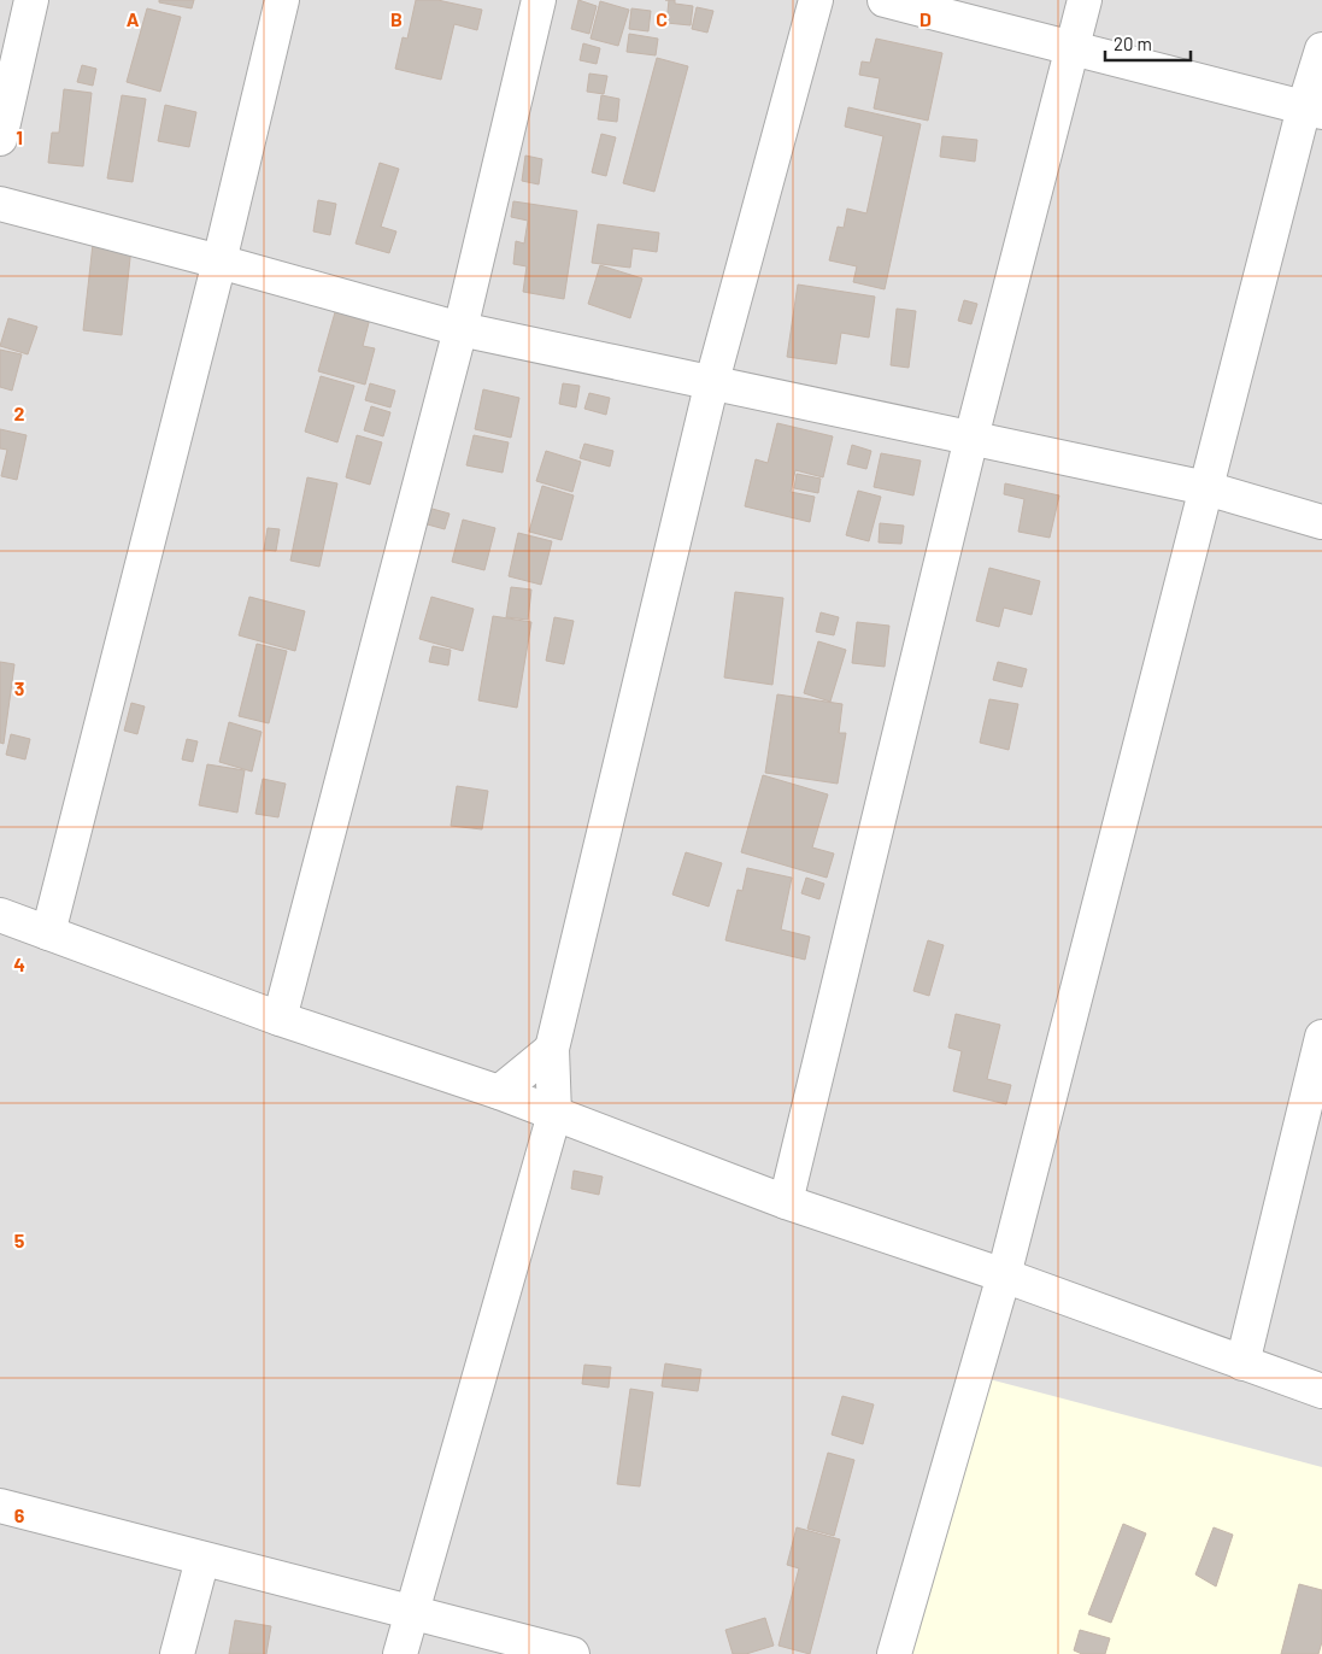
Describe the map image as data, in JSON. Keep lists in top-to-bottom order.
{
  "scale_bar": "20 m",
  "grid": {
    "columns": [
      "A",
      "B",
      "C",
      "D"
    ],
    "rows": [
      "1",
      "2",
      "3",
      "4",
      "5",
      "6"
    ]
  }
}
